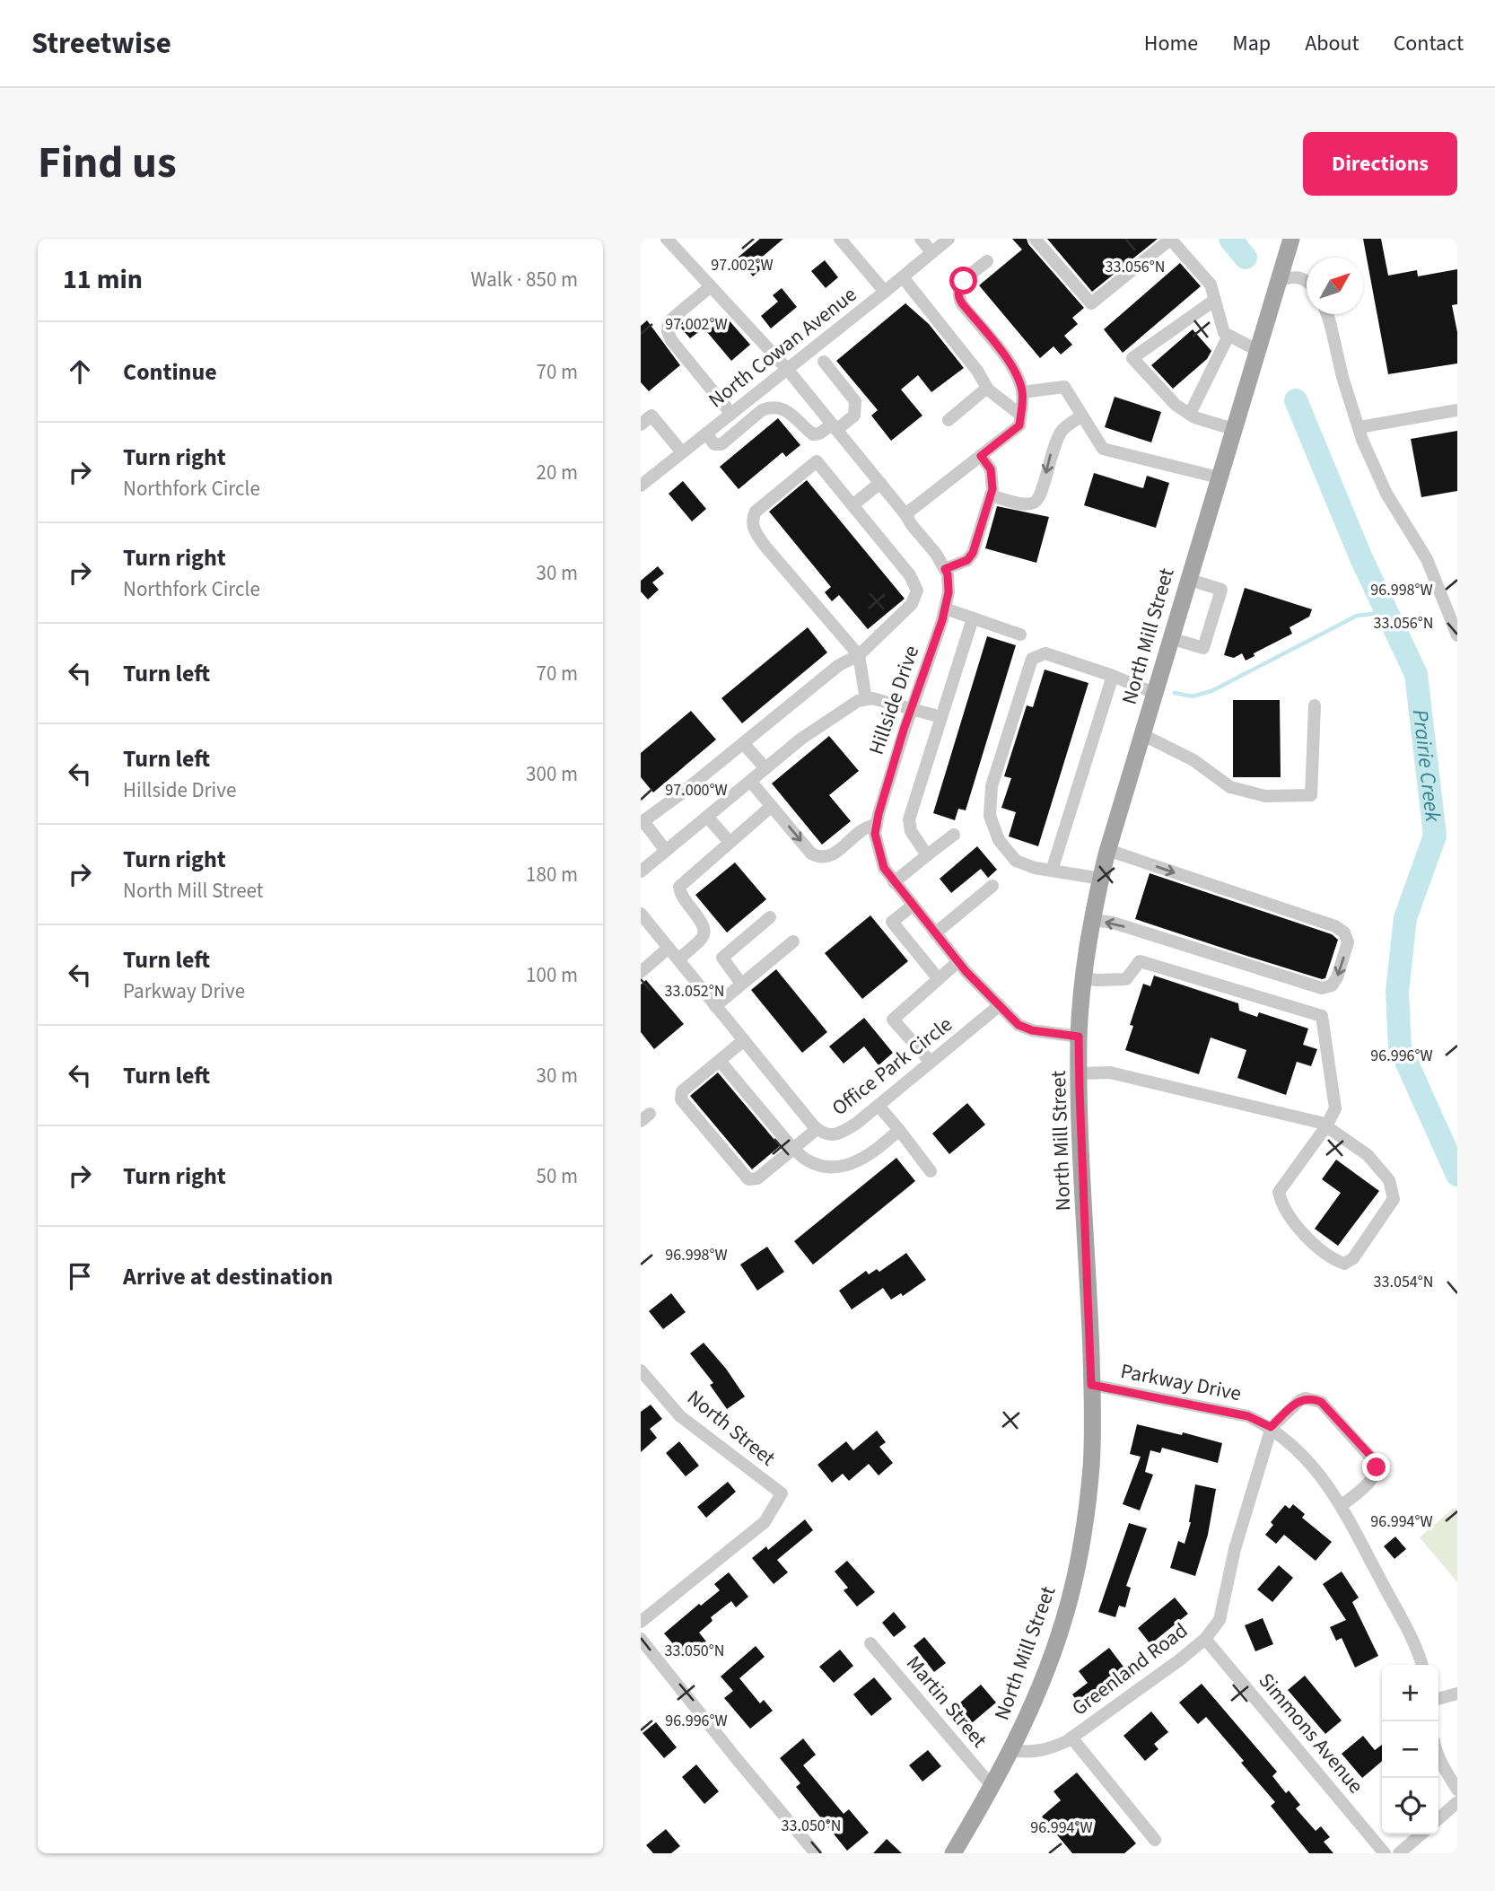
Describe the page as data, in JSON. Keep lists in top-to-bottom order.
{
  "streets": {
    "main road": ["North Mill Street"],
    "street": [
      "North Cowan Avenue",
      "Hillside Drive",
      "Office Park Circle",
      "Parkway Drive",
      "North Street",
      "Greenland Road",
      "Martin Street",
      "Simmons Avenue"
    ]
  },
  "crossings": [
    ["North Mill Street", "Hillside Drive"],
    ["North Mill Street", "Parkway Drive"],
    ["North Mill Street", "Greenland Road"],
    ["North Mill Street", "Martin Street"],
    ["Hillside Drive", "Office Park Circle"],
    ["Parkway Drive", "Greenland Road"],
    ["Greenland Road", "Simmons Avenue"]
  ],
  "water": ["Prairie Creek"],
  "north": "top right",
  "page": {
    "header": "Streetwise",
    "nav": [
      "Home",
      "Map",
      "About",
      "Contact"
    ],
    "title": "Find us",
    "buttons": "Directions",
    "heading": ["11 min", "Walk · 850 m"],
    "list": [
      ["Continue", "70 m"],
      ["Turn right", "Northfork Circle", "20 m"],
      ["Turn right", "Northfork Circle", "30 m"],
      ["Turn left", "70 m"],
      ["Turn left", "Hillside Drive", "300 m"],
      ["Turn right", "North Mill Street", "180 m"],
      ["Turn left", "Parkway Drive", "100 m"],
      ["Turn left", "30 m"],
      ["Turn right", "50 m"],
      "Arrive at destination"
    ],
    "map_buttons": ["+", "−"]
  },
  "coordinates": [
    "97.002°W",
    "33.056°N",
    "96.998°W",
    "97.000°W",
    "33.052°N",
    "96.996°W",
    "33.054°N",
    "96.994°W",
    "33.050°N"
  ]
}
